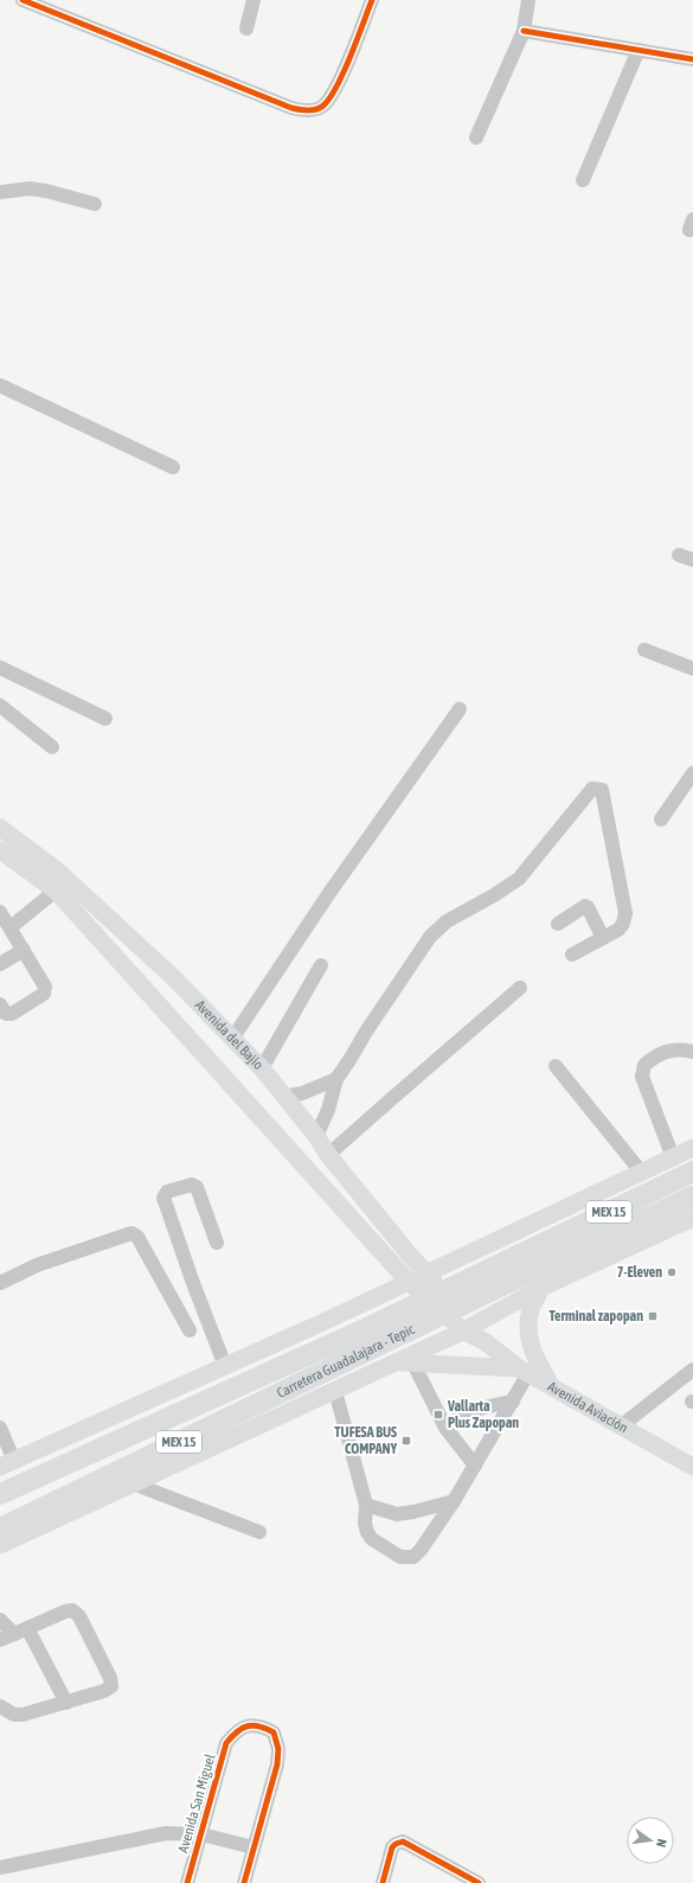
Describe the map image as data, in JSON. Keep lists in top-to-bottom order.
{
  "streets": {
    "highway": ["MEX 15", "Carretera Guadalajara - Tepic"],
    "main road": ["Avenida del Bajío", "Avenida Aviación"],
    "street": ["Avenida San Miguel"]
  },
  "crossings": [
    ["Avenida del Bajío", "Avenida Aviación"]
  ],
  "places": {
    "other": ["7-Eleven"],
    "transit": ["Terminal zapopan", "Vallarta Plus Zapopan", "TUFESA BUS COMPANY"]
  },
  "north": "right"
}
